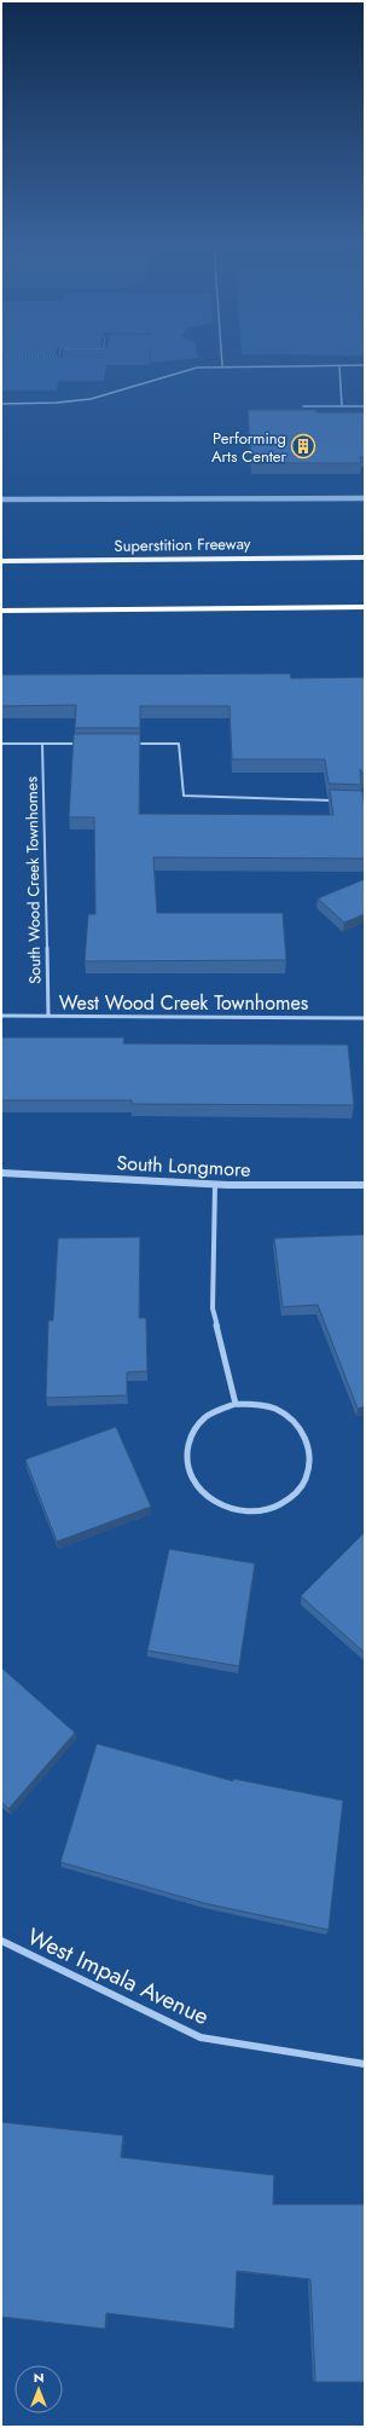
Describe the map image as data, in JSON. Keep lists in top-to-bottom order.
{
  "streets": {
    "highway": ["Superstition Freeway"],
    "street": ["South Longmore", "West Impala Avenue"],
    "lane": ["South Wood Creek Townhomes", "West Wood Creek Townhomes"]
  },
  "crossings": [
    ["South Wood Creek Townhomes", "West Wood Creek Townhomes"]
  ],
  "places": {
    "building": ["Performing Arts Center"]
  },
  "north": "top"
}
